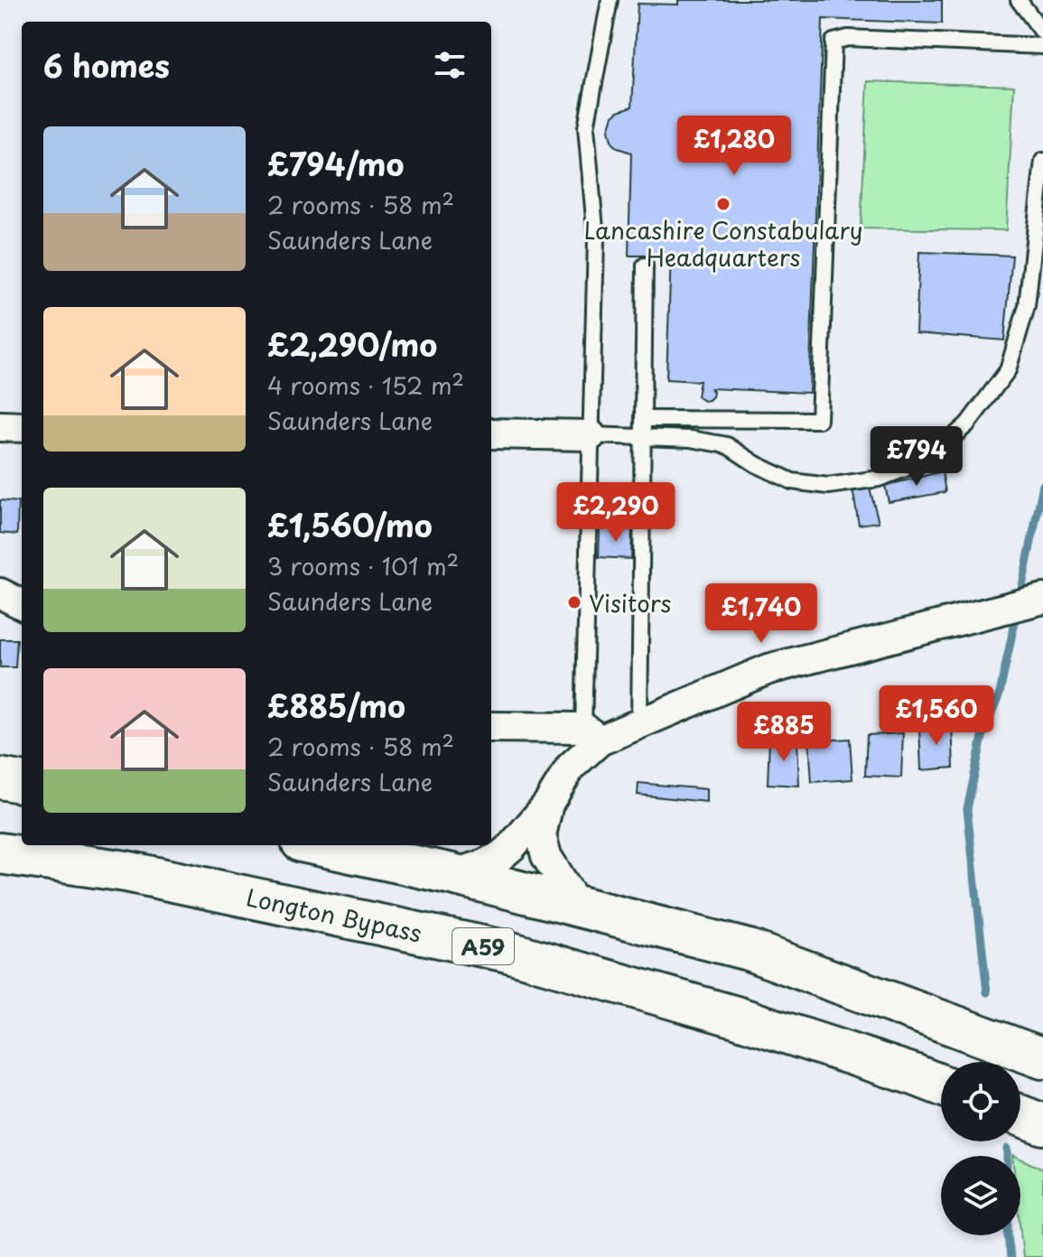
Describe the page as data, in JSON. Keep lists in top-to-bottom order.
{
  "streets": {
    "highway": ["Longton Bypass", "A59"]
  },
  "places": ["Lancashire Constabulary Headquarters", "Visitors"],
  "page": {
    "heading": "6 homes",
    "list": [
      {
        "name": "£794/mo",
        "note": "2 rooms · 58 m² · Saunders Lane"
      },
      {
        "name": "£2,290/mo",
        "note": "4 rooms · 152 m² · Saunders Lane"
      },
      {
        "name": "£1,560/mo",
        "note": "3 rooms · 101 m² · Saunders Lane"
      },
      {
        "name": "£885/mo",
        "note": "2 rooms · 58 m² · Saunders Lane"
      }
    ],
    "price": [
      "£1,280",
      "£794",
      "£2,290",
      "£1,740",
      "£1,560",
      "£885"
    ]
  }
}
